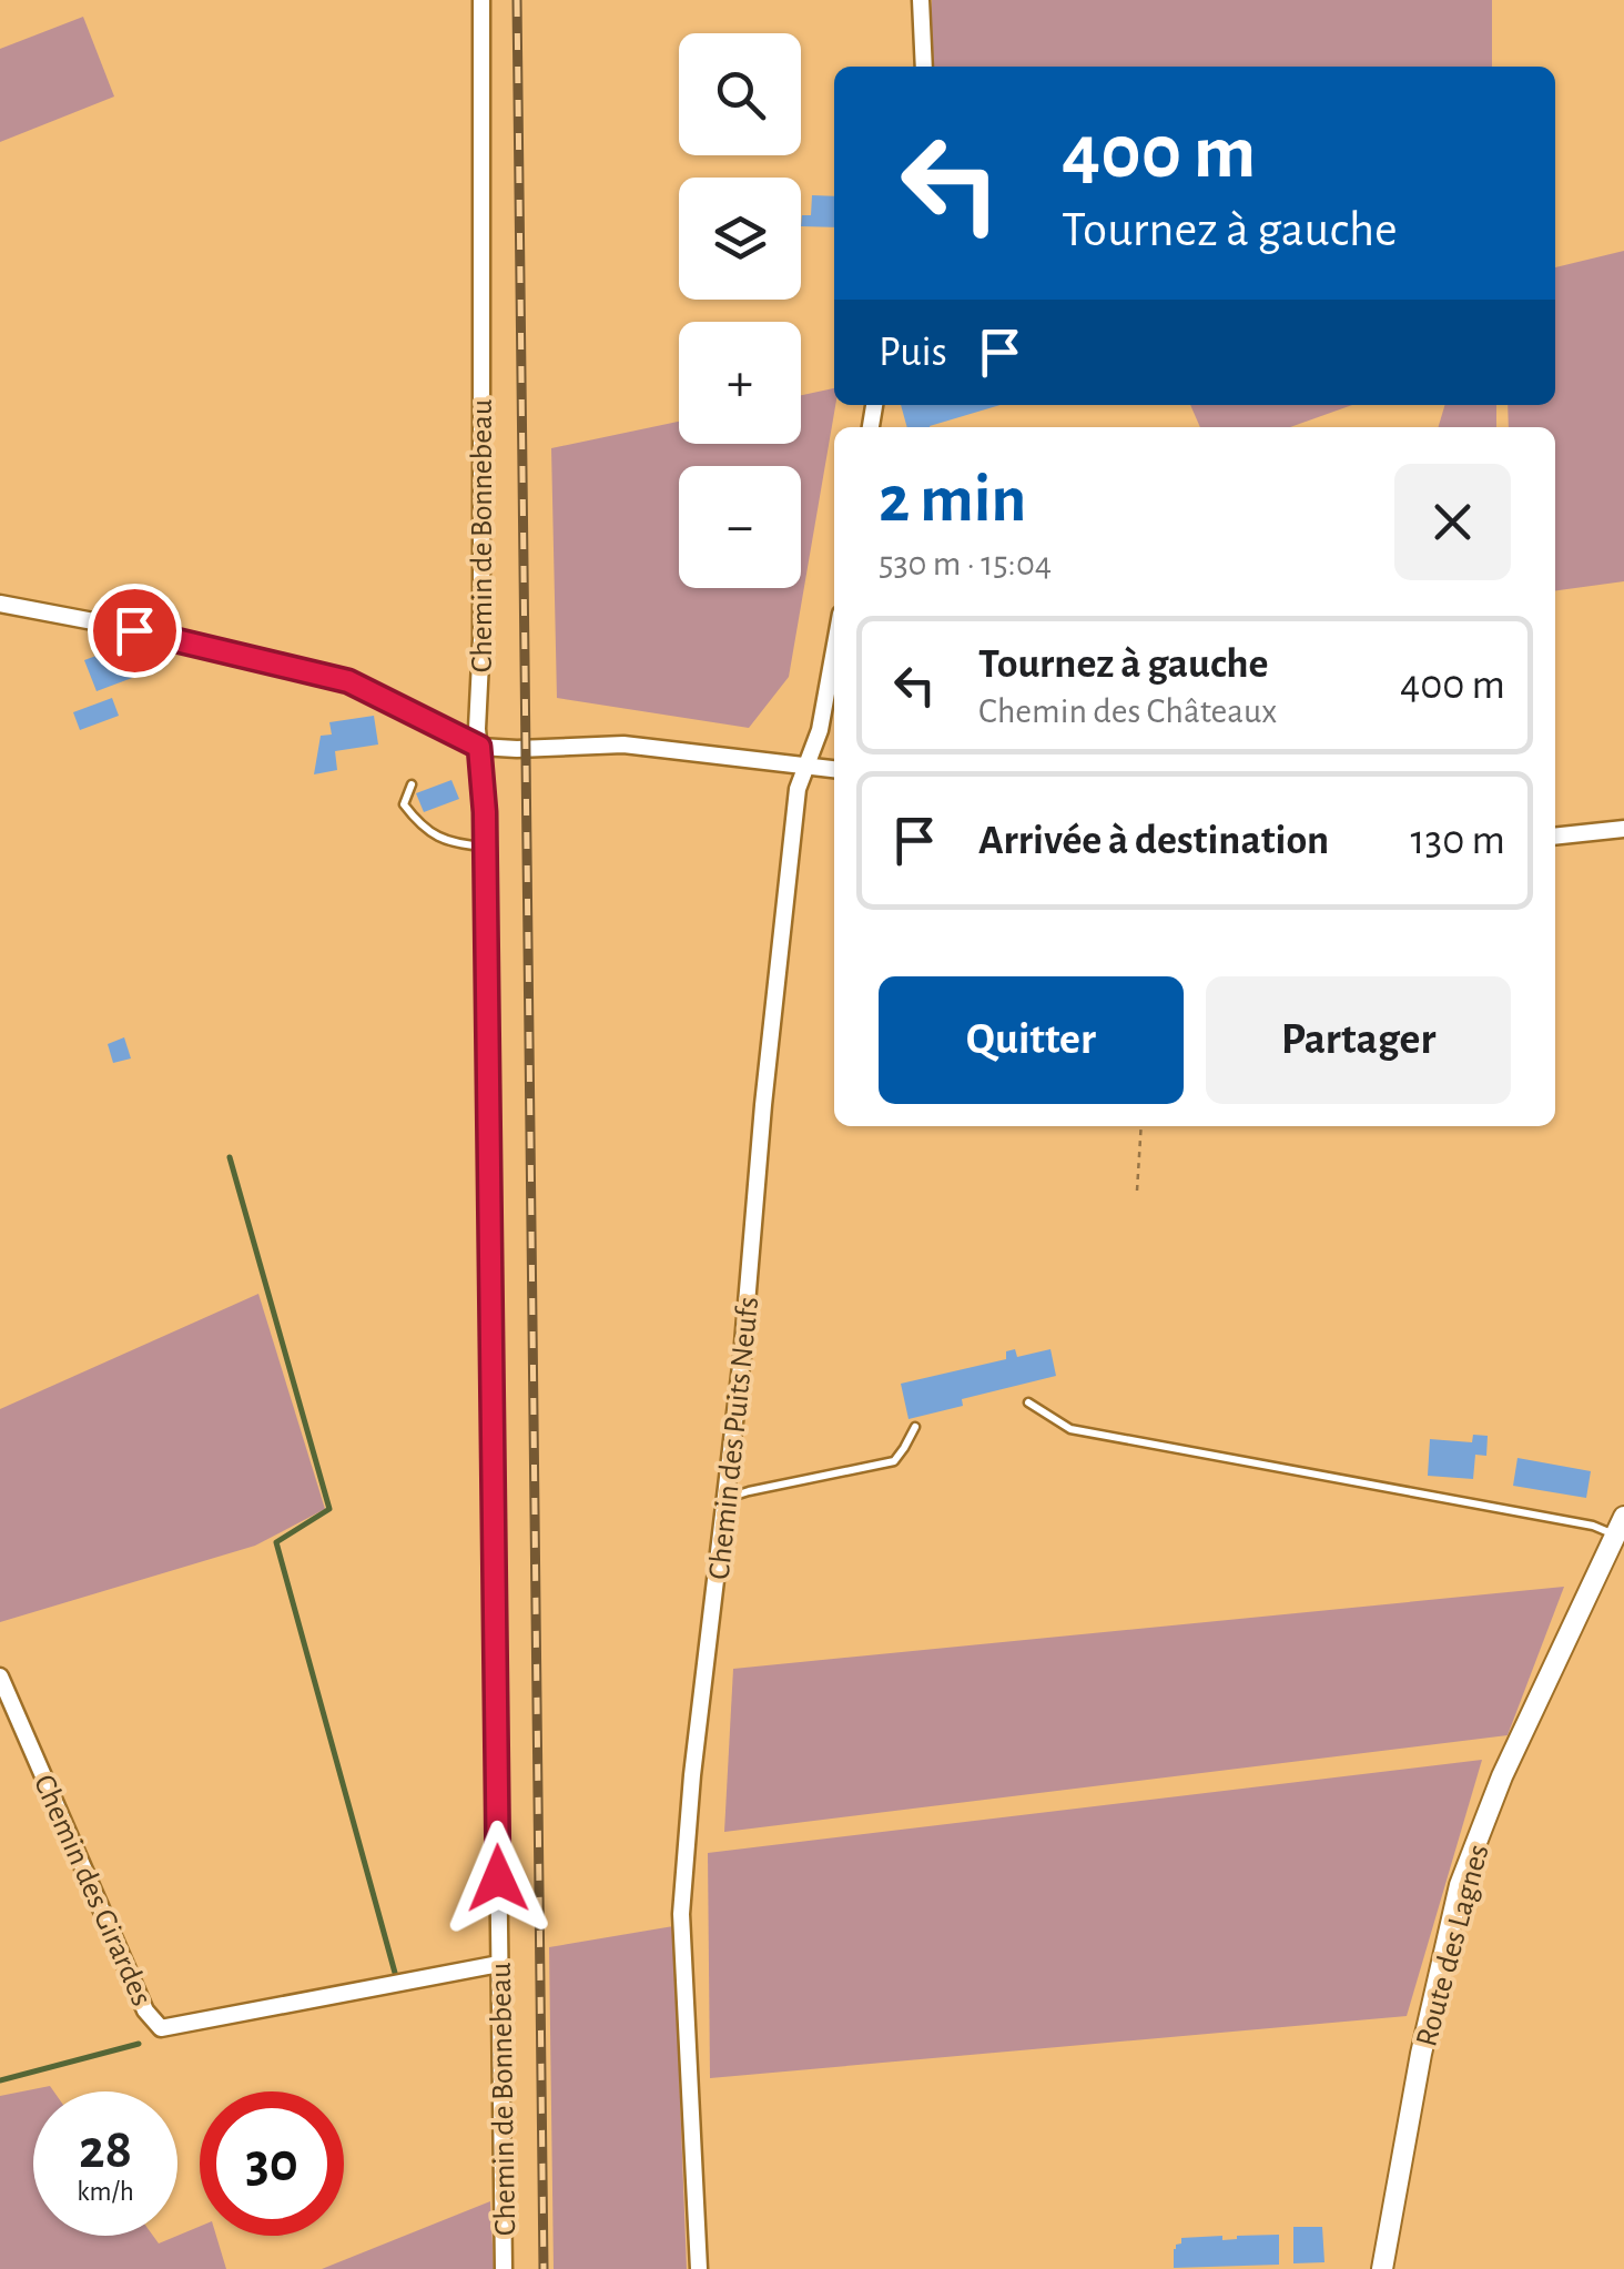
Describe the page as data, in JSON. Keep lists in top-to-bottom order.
{
  "streets": {
    "street": [
      "Chemin de Bonnebeau",
      "Chemin des Puits Neufs",
      "Chemin des Girardes",
      "Route des Lagnes"
    ]
  },
  "crossings": [
    ["Chemin de Bonnebeau", "Chemin des Girardes"]
  ],
  "page": {
    "map_buttons": ["+", "−"],
    "turn": ["400 m", "Tournez à gauche"],
    "then": "Puis",
    "heading": ["2 min", "530 m · 15:04"],
    "list": [
      {
        "name": "Tournez à gauche",
        "note": "Chemin des Châteaux",
        "value": "400 m"
      },
      {
        "name": "Arrivée à destination",
        "value": "130 m"
      }
    ],
    "buttons": ["Quitter", "Partager"],
    "speed": "28 km/h",
    "limit": "30"
  }
}
